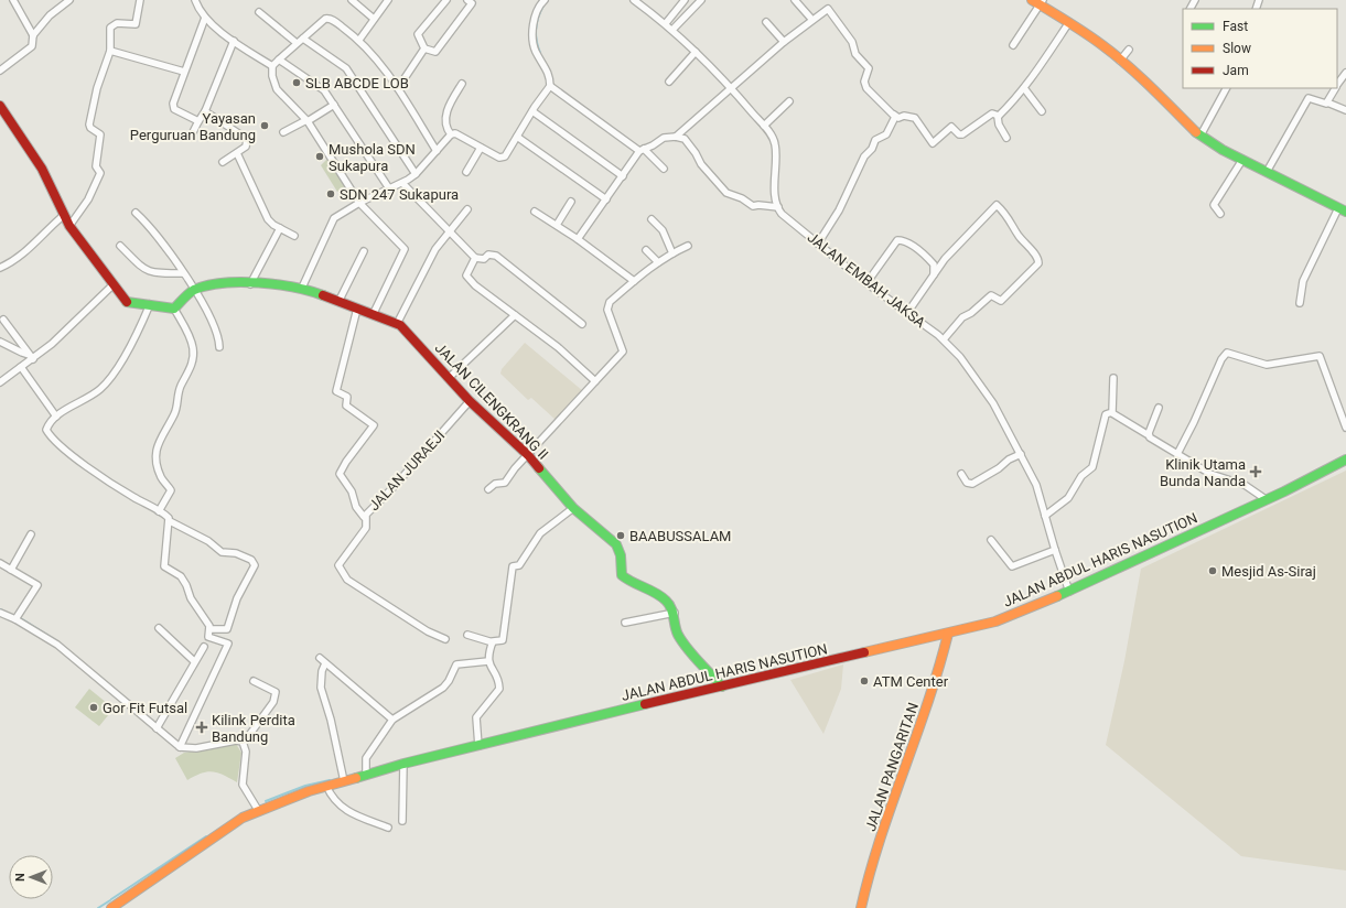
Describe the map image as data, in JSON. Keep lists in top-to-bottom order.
{
  "streets": {
    "main road": ["JALAN CILENGKRANG II", "JALAN ABDUL HARIS NASUTION", "JALAN PANGARITAN"],
    "street": ["JALAN EMBAH JAKSA", "JALAN JURAEJI"]
  },
  "crossings": [
    ["JALAN EMBAH JAKSA", "JALAN ABDUL HARIS NASUTION"],
    ["JALAN CILENGKRANG II", "JALAN JURAEJI"],
    ["JALAN ABDUL HARIS NASUTION", "JALAN PANGARITAN"]
  ],
  "places": {
    "other": [
      "SLB ABCDE LOB",
      "Yayasan Perguruan Bandung",
      "Mushola SDN Sukapura",
      "SDN 247 Sukapura",
      "BAABUSSALAM",
      "Mesjid As-Siraj",
      "ATM Center",
      "Gor Fit Futsal"
    ],
    "health": ["Klinik Utama Bunda Nanda", "Kilink Perdita Bandung"]
  },
  "legend": ["Fast", "Slow", "Jam"],
  "north": "left"
}
